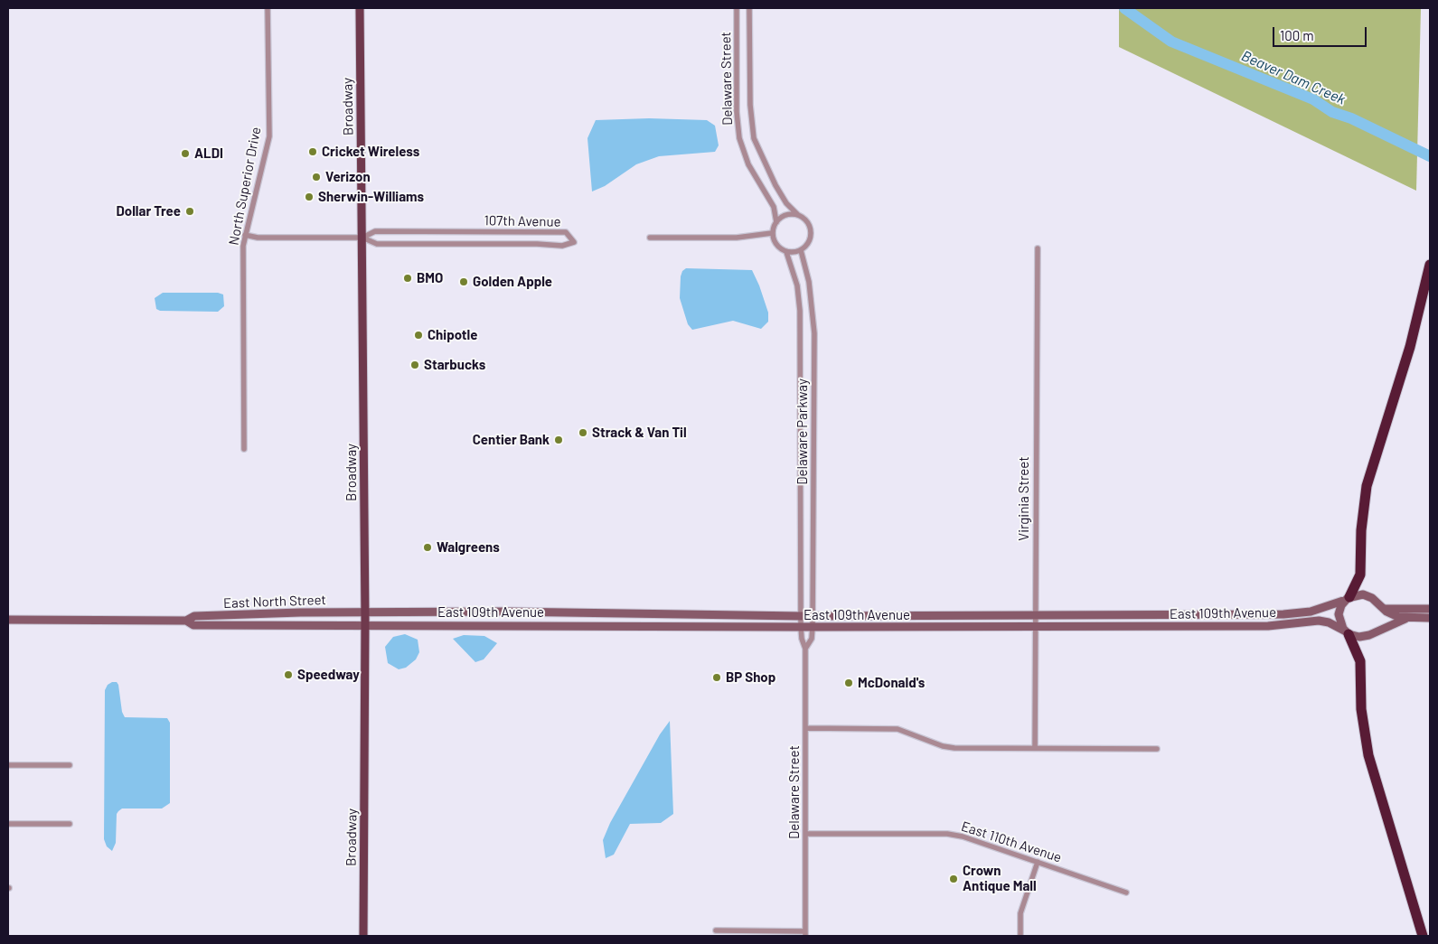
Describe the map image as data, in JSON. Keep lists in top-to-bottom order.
{
  "streets": {
    "main road": ["Broadway", "East North Street", "East 109th Avenue"],
    "street": [
      "Delaware Street",
      "North Superior Drive",
      "107th Avenue",
      "Delaware Parkway",
      "Virginia Street",
      "East 110th Avenue"
    ]
  },
  "crossings": [
    ["Delaware Street", "Delaware Parkway"],
    ["Delaware Street", "East 109th Avenue"],
    ["Delaware Street", "East 110th Avenue"],
    ["Broadway", "107th Avenue"],
    ["Broadway", "East North Street"],
    ["Broadway", "East 109th Avenue"],
    ["North Superior Drive", "107th Avenue"],
    ["Delaware Parkway", "East 109th Avenue"],
    ["Virginia Street", "East 109th Avenue"],
    ["East North Street", "East 109th Avenue"]
  ],
  "water": ["Beaver Dam Creek"],
  "places": [
    "Cricket Wireless",
    "ALDI",
    "Verizon",
    "Sherwin-Williams",
    "Dollar Tree",
    "BMO",
    "Golden Apple",
    "Chipotle",
    "Starbucks",
    "Strack & Van Til",
    "Centier Bank",
    "Walgreens",
    "Speedway",
    "BP Shop",
    "McDonald's",
    "Crown Antique Mall"
  ],
  "scale_bar": "100 m"
}
